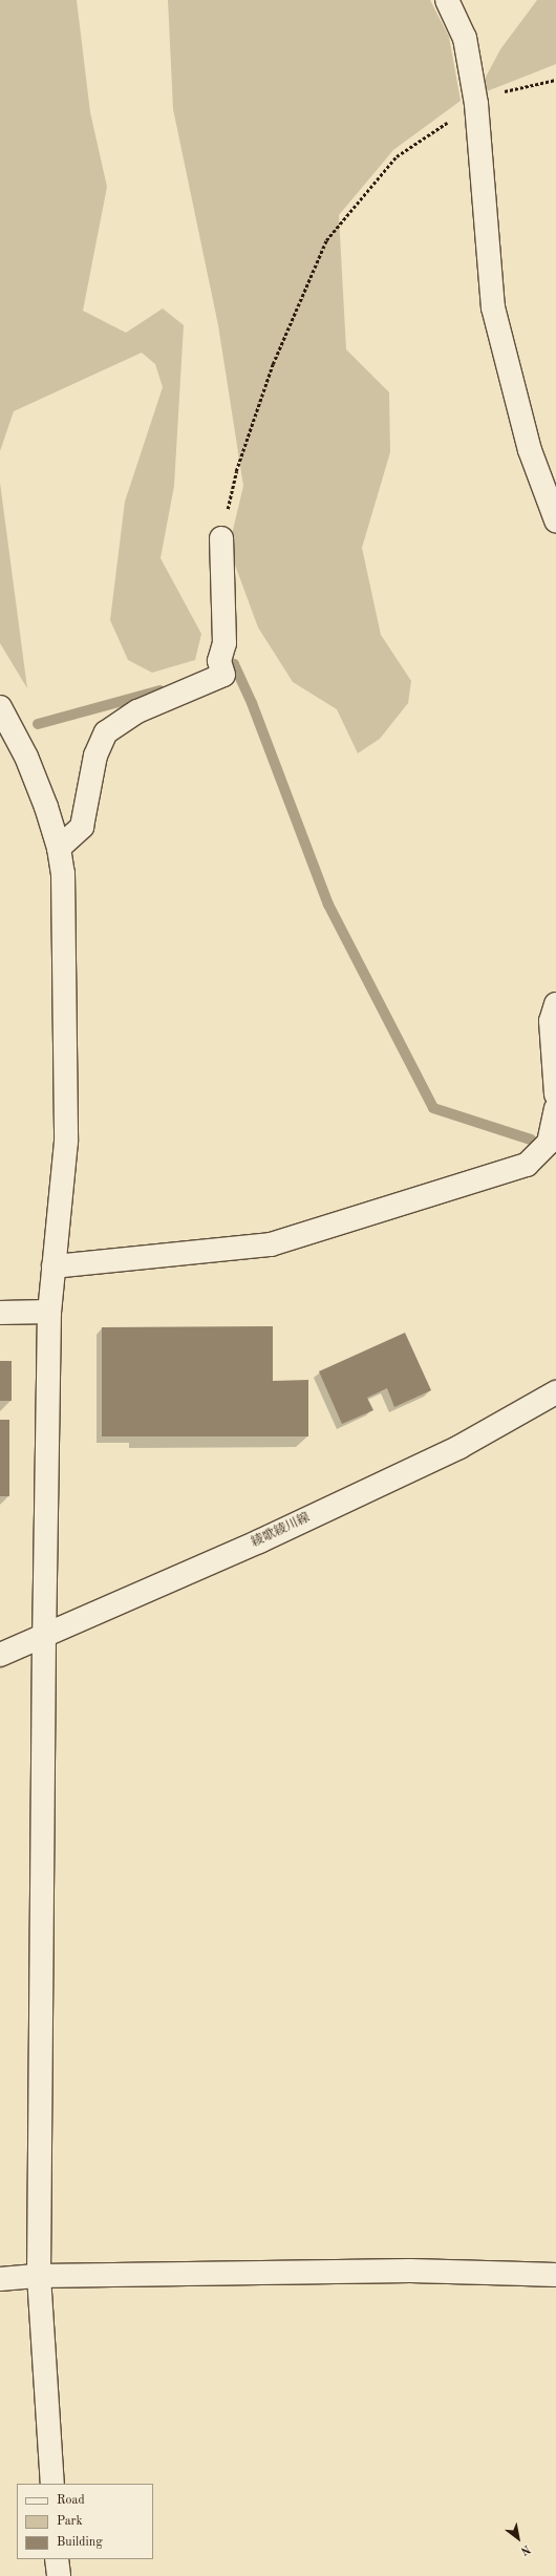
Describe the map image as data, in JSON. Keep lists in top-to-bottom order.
{
  "streets": {
    "street": ["綾歌綾川線"]
  },
  "legend": ["Road", "Park", "Building"],
  "north": "bottom right"
}
